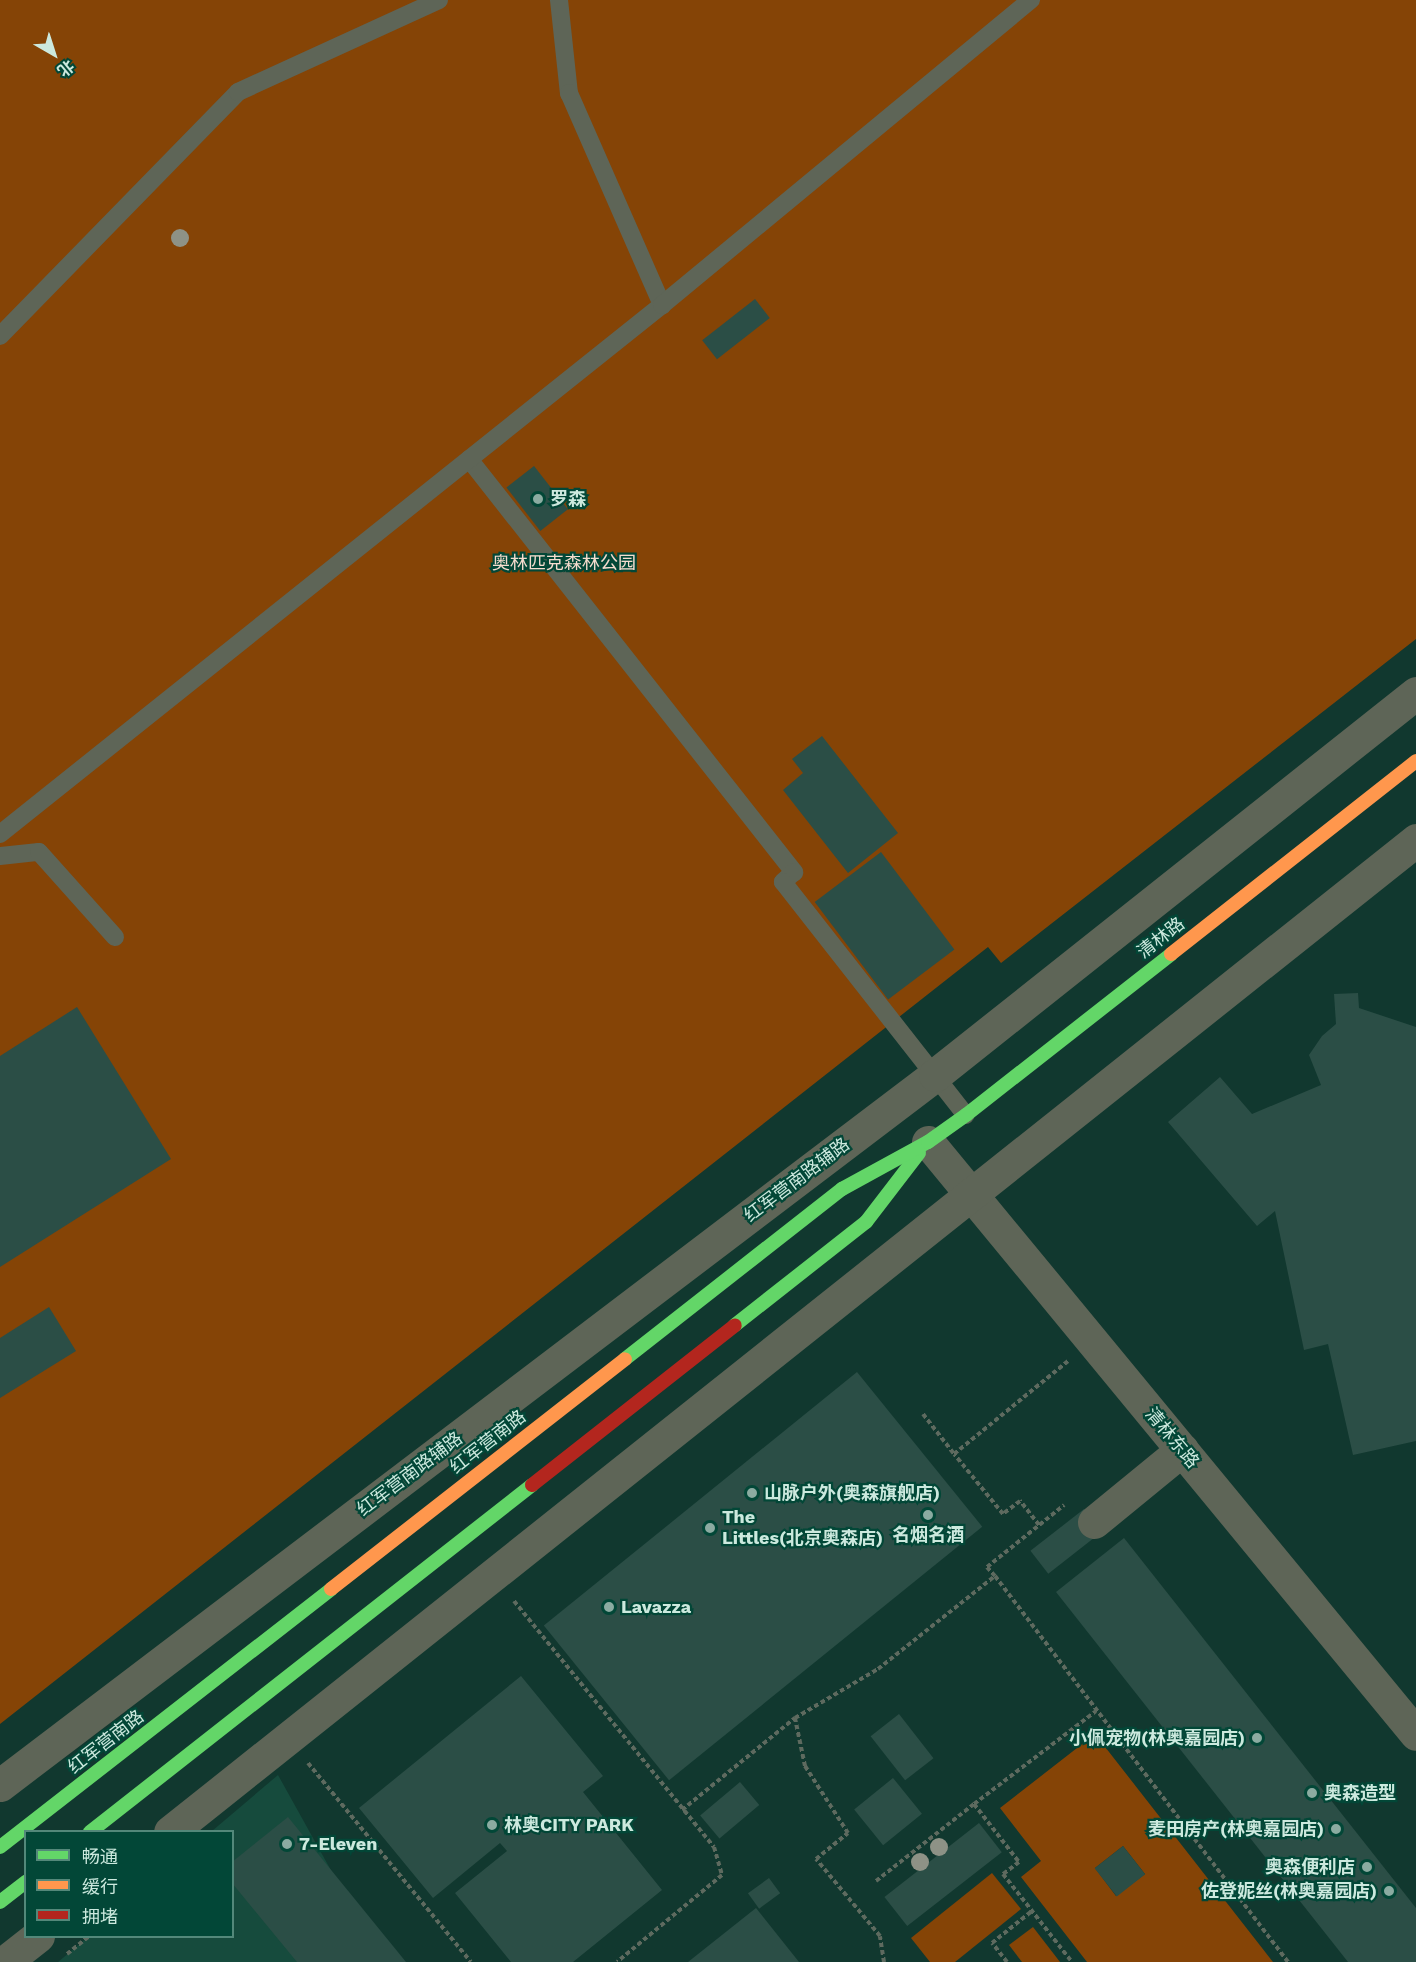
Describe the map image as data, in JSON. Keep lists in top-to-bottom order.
{
  "streets": {
    "main road": ["清林路", "红军营南路"],
    "street": ["红军营南路辅路", "清林东路"]
  },
  "crossings": [
    ["清林路", "清林东路"],
    ["清林路", "红军营南路"],
    ["清林东路", "红军营南路"]
  ],
  "parks": ["奥林匹克森林公园"],
  "places": [
    "罗森",
    "山脉户外(奥森旗舰店)",
    "名烟名酒",
    "The Littles(北京奥森店)",
    "Lavazza",
    "小佩宠物(林奥嘉园店)",
    "奥森造型",
    "林奥CITY PARK",
    "麦田房产(林奥嘉园店)",
    "7-Eleven",
    "奥森便利店",
    "佐登妮丝(林奥嘉园店)"
  ],
  "legend": ["畅通", "缓行", "拥堵"],
  "north": "bottom right"
}
